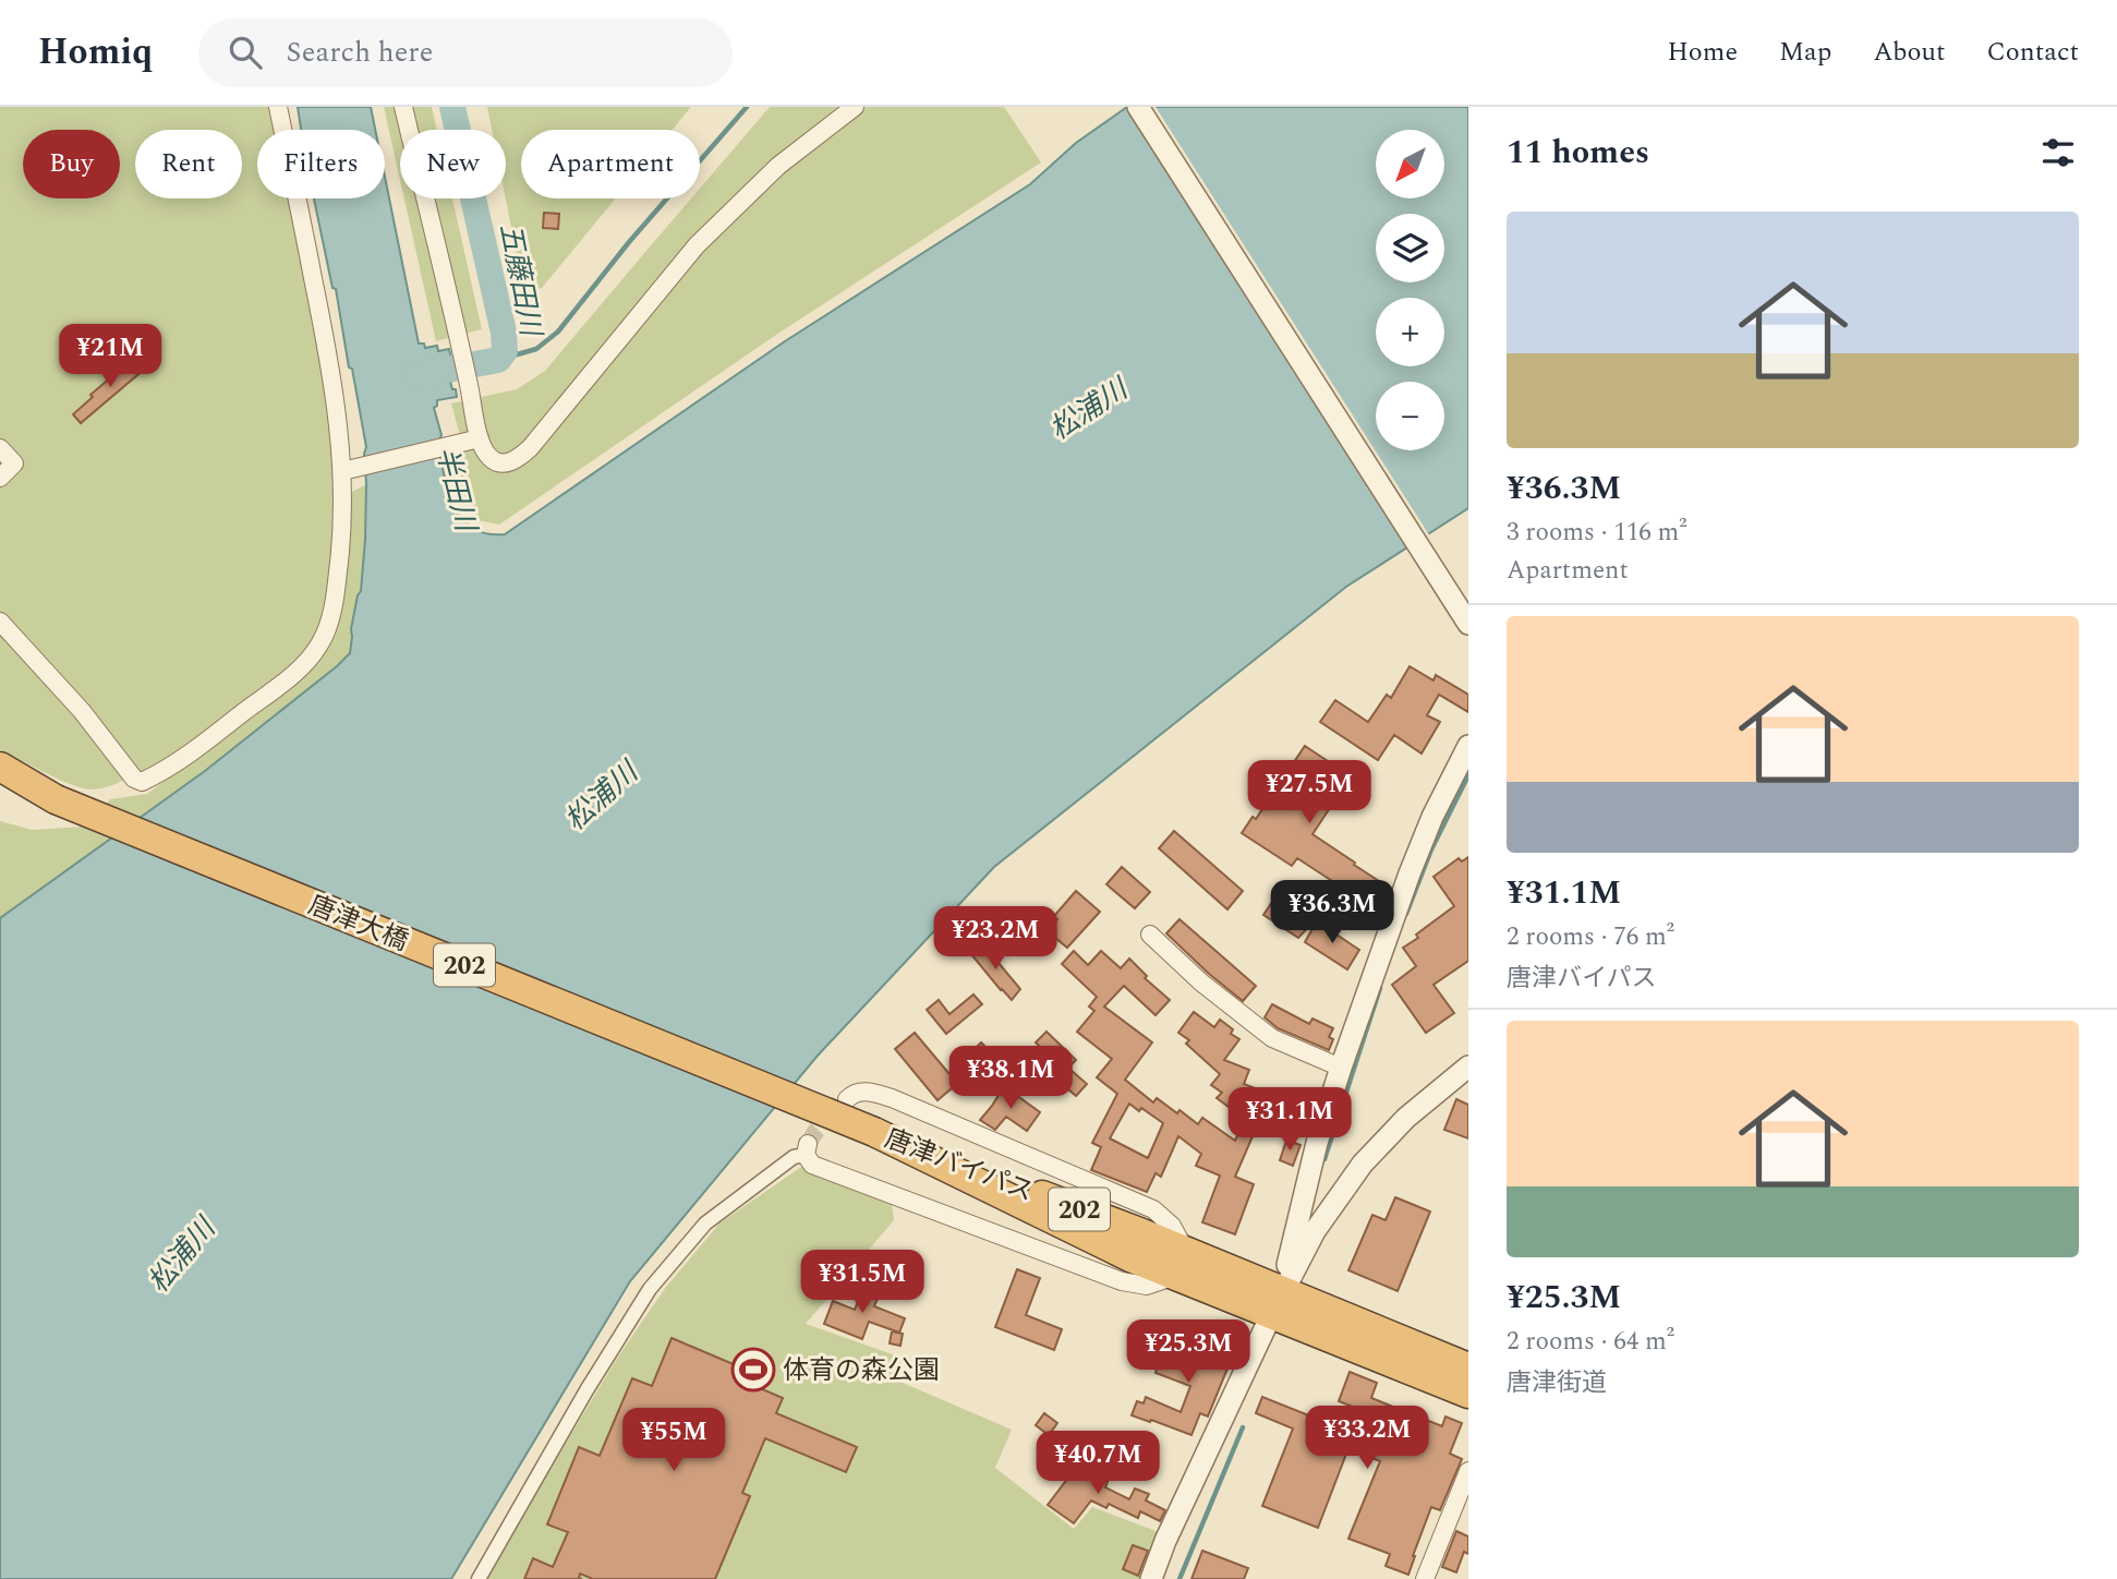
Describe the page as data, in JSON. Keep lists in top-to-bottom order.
{
  "streets": {
    "highway": ["唐津大橋", "202", "唐津バイパス"]
  },
  "crossings": [
    ["唐津大橋", "202"],
    ["唐津大橋", "唐津バイパス"]
  ],
  "water": ["五藤田川", "松浦川", "半田川"],
  "places": {
    "sports": ["体育の森公園"]
  },
  "north": "bottom left",
  "page": {
    "header": "Homiq",
    "search": "Search here",
    "nav": [
      "Home",
      "Map",
      "About",
      "Contact"
    ],
    "heading": "11 homes",
    "map_buttons": ["+", "−"],
    "chip": [
      "Buy",
      "Rent",
      "Filters",
      "New",
      "Apartment"
    ],
    "list": [
      {
        "name": "¥36.3M",
        "note": "3 rooms · 116 m² · Apartment"
      },
      {
        "name": "¥31.1M",
        "note": "2 rooms · 76 m² · 唐津バイパス"
      },
      {
        "name": "¥25.3M",
        "note": "2 rooms · 64 m² · 唐津街道"
      }
    ],
    "price": [
      "¥21M",
      "¥27.5M",
      "¥36.3M",
      "¥23.2M",
      "¥38.1M",
      "¥31.1M",
      "¥31.5M",
      "¥25.3M",
      "¥33.2M",
      "¥55M",
      "¥40.7M"
    ]
  }
}
